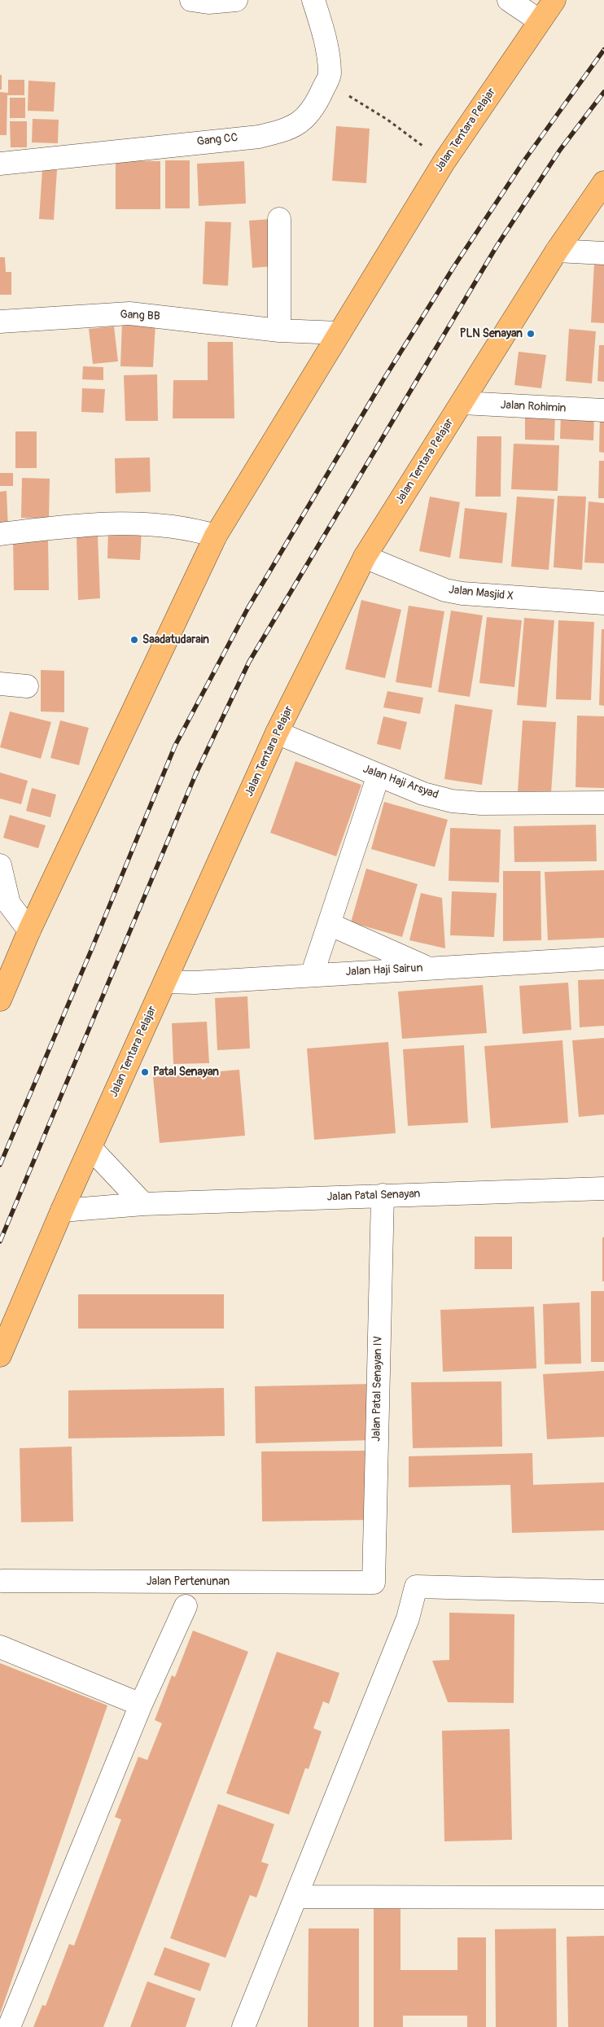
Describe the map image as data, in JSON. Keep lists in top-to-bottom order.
{
  "streets": {
    "highway": ["Jalan Tentara Pelajar"],
    "street": [
      "Gang CC",
      "Gang BB",
      "Jalan Rohimin",
      "Jalan Masjid X",
      "Jalan Haji Arsyad",
      "Jalan Haji Sairun",
      "Jalan Patal Senayan",
      "Jalan Patal Senayan IV",
      "Jalan Pertenunan"
    ]
  },
  "crossings": [
    ["Jalan Tentara Pelajar", "Gang BB"],
    ["Jalan Tentara Pelajar", "Jalan Rohimin"],
    ["Jalan Tentara Pelajar", "Jalan Masjid X"],
    ["Jalan Tentara Pelajar", "Jalan Haji Arsyad"],
    ["Jalan Tentara Pelajar", "Jalan Haji Sairun"],
    ["Jalan Tentara Pelajar", "Jalan Patal Senayan"],
    ["Jalan Patal Senayan", "Jalan Patal Senayan IV"],
    ["Jalan Patal Senayan IV", "Jalan Pertenunan"]
  ],
  "places": ["PLN Senayan", "Saadatudarain", "Patal Senayan"]
}
